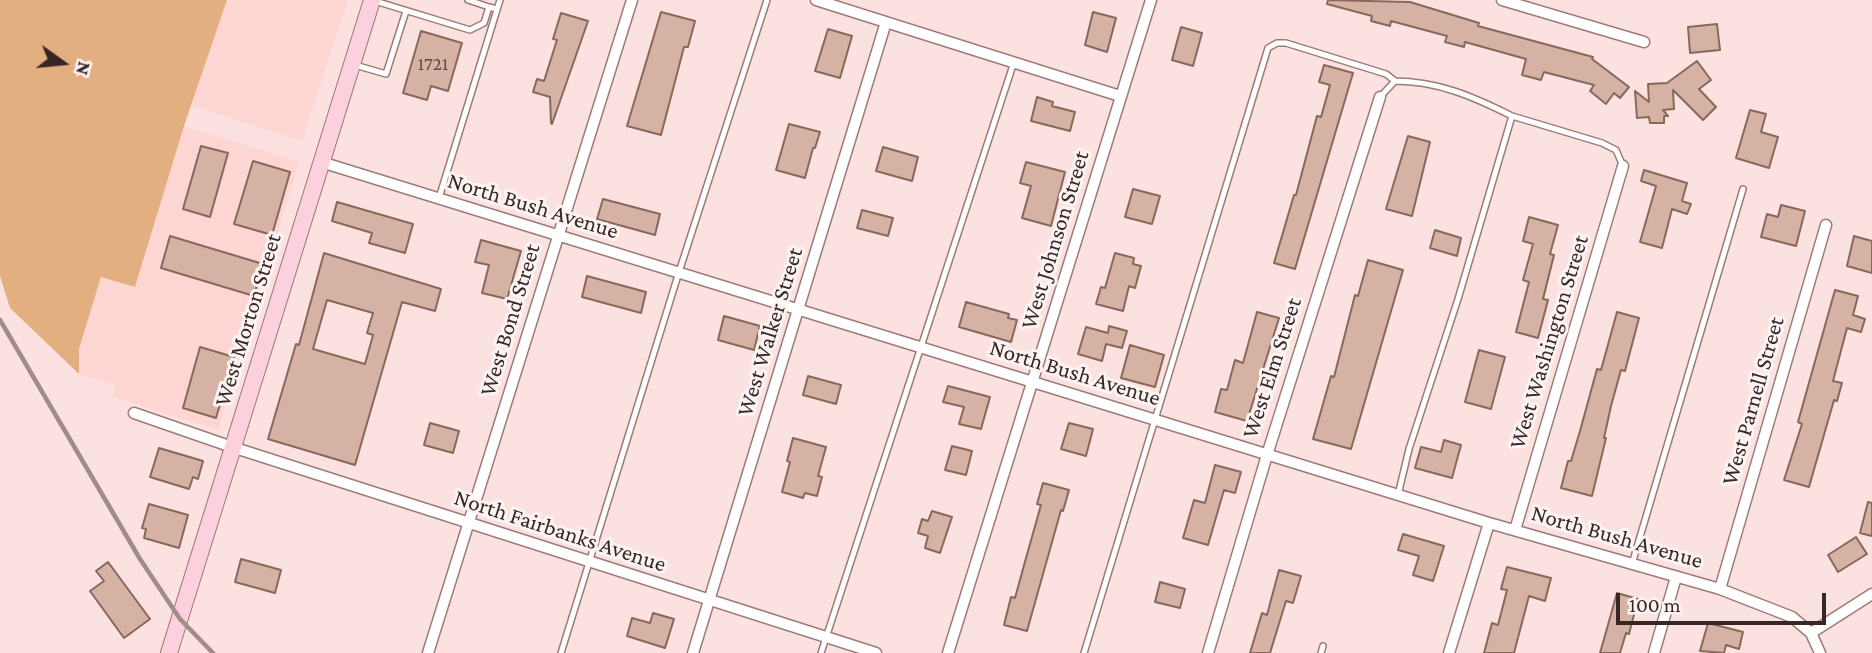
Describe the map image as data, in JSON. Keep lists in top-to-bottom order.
{
  "streets": {
    "main road": ["West Morton Street"],
    "street": [
      "North Bush Avenue",
      "West Johnson Street",
      "West Bond Street",
      "West Walker Street",
      "West Washington Street",
      "West Elm Street",
      "West Parnell Street",
      "North Fairbanks Avenue"
    ]
  },
  "crossings": [
    ["North Bush Avenue", "West Johnson Street"],
    ["North Bush Avenue", "West Morton Street"],
    ["North Bush Avenue", "West Bond Street"],
    ["North Bush Avenue", "West Walker Street"],
    ["North Bush Avenue", "West Washington Street"],
    ["North Bush Avenue", "West Elm Street"],
    ["North Bush Avenue", "West Parnell Street"],
    ["West Morton Street", "North Fairbanks Avenue"],
    ["West Bond Street", "North Fairbanks Avenue"],
    ["West Walker Street", "North Fairbanks Avenue"]
  ],
  "house_numbers": ["1721"],
  "scale_bar": "100 m",
  "north": "right"
}
